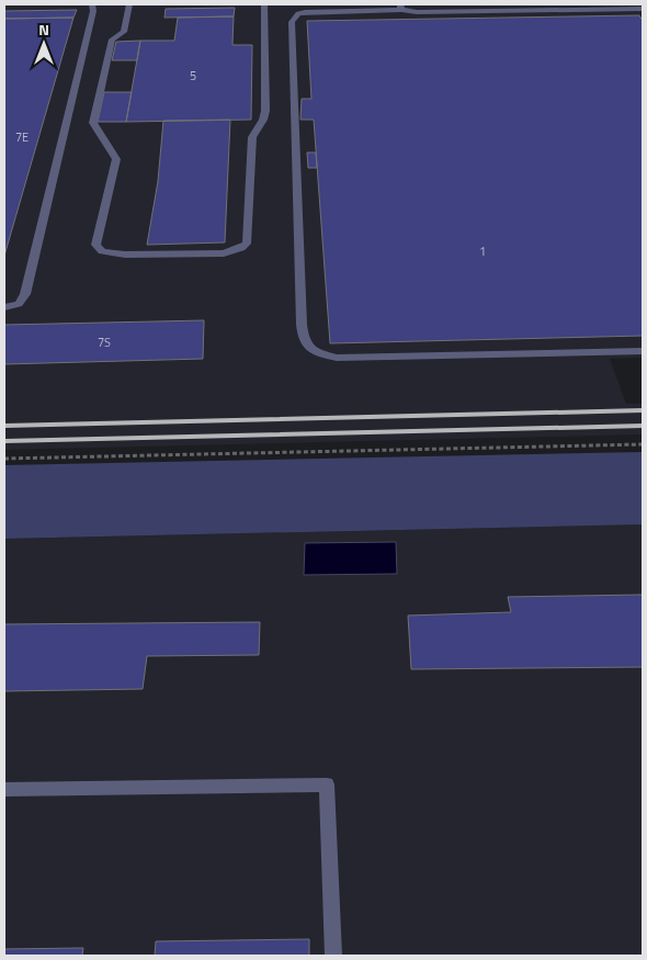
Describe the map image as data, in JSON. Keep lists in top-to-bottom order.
{
  "house_numbers": [
    "5",
    "7E",
    "1",
    "7S"
  ],
  "north": "top"
}
